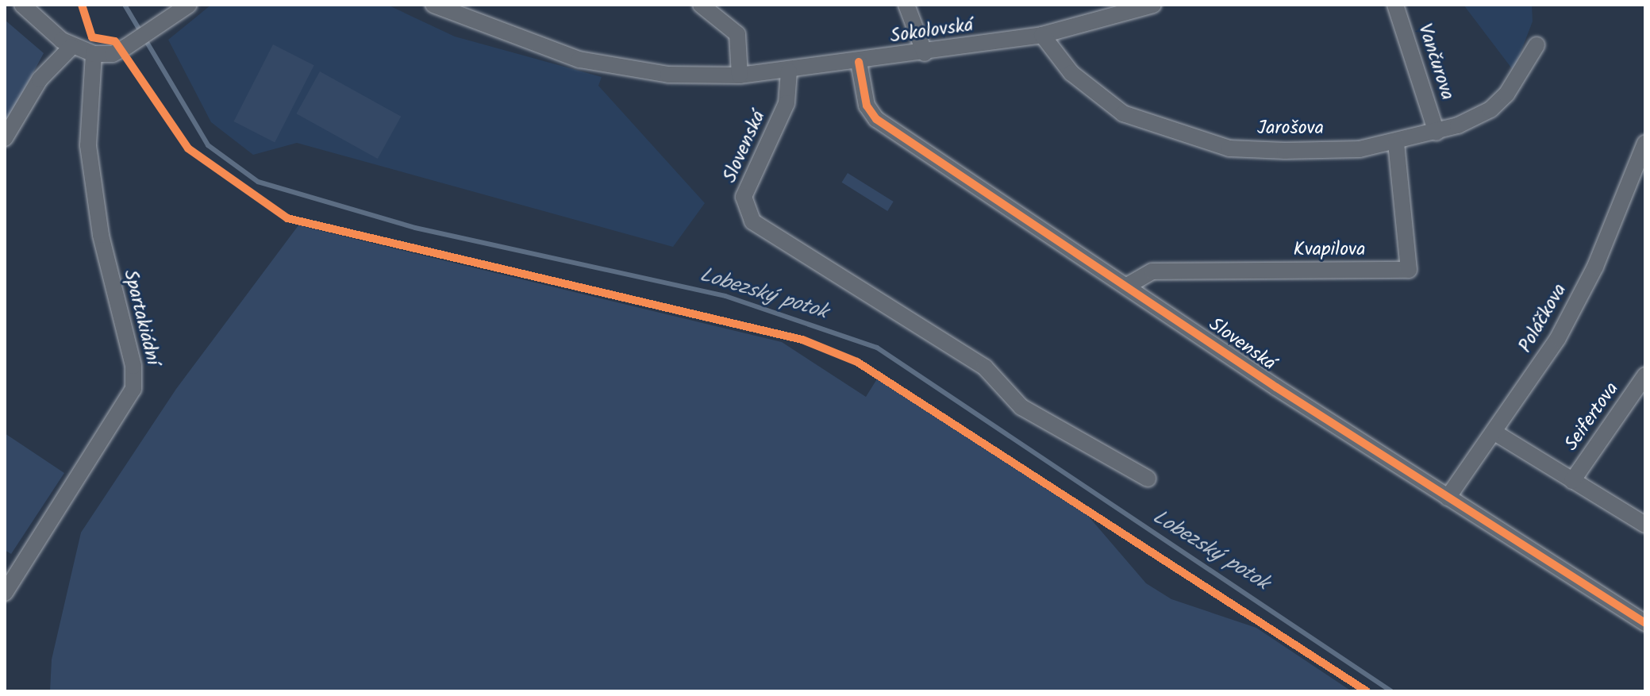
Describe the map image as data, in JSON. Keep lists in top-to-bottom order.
{
  "streets": {
    "street": [
      "Sokolovská",
      "Vančurova",
      "Jarošova",
      "Slovenská",
      "Kvapilova",
      "Spartakiádní",
      "Poláčkova",
      "Seifertova"
    ]
  },
  "crossings": [
    ["Sokolovská", "Jarošova"],
    ["Sokolovská", "Slovenská"],
    ["Vančurova", "Jarošova"],
    ["Jarošova", "Kvapilova"],
    ["Slovenská", "Kvapilova"],
    ["Slovenská", "Poláčkova"]
  ],
  "water": ["Lobezský potok"]
}
